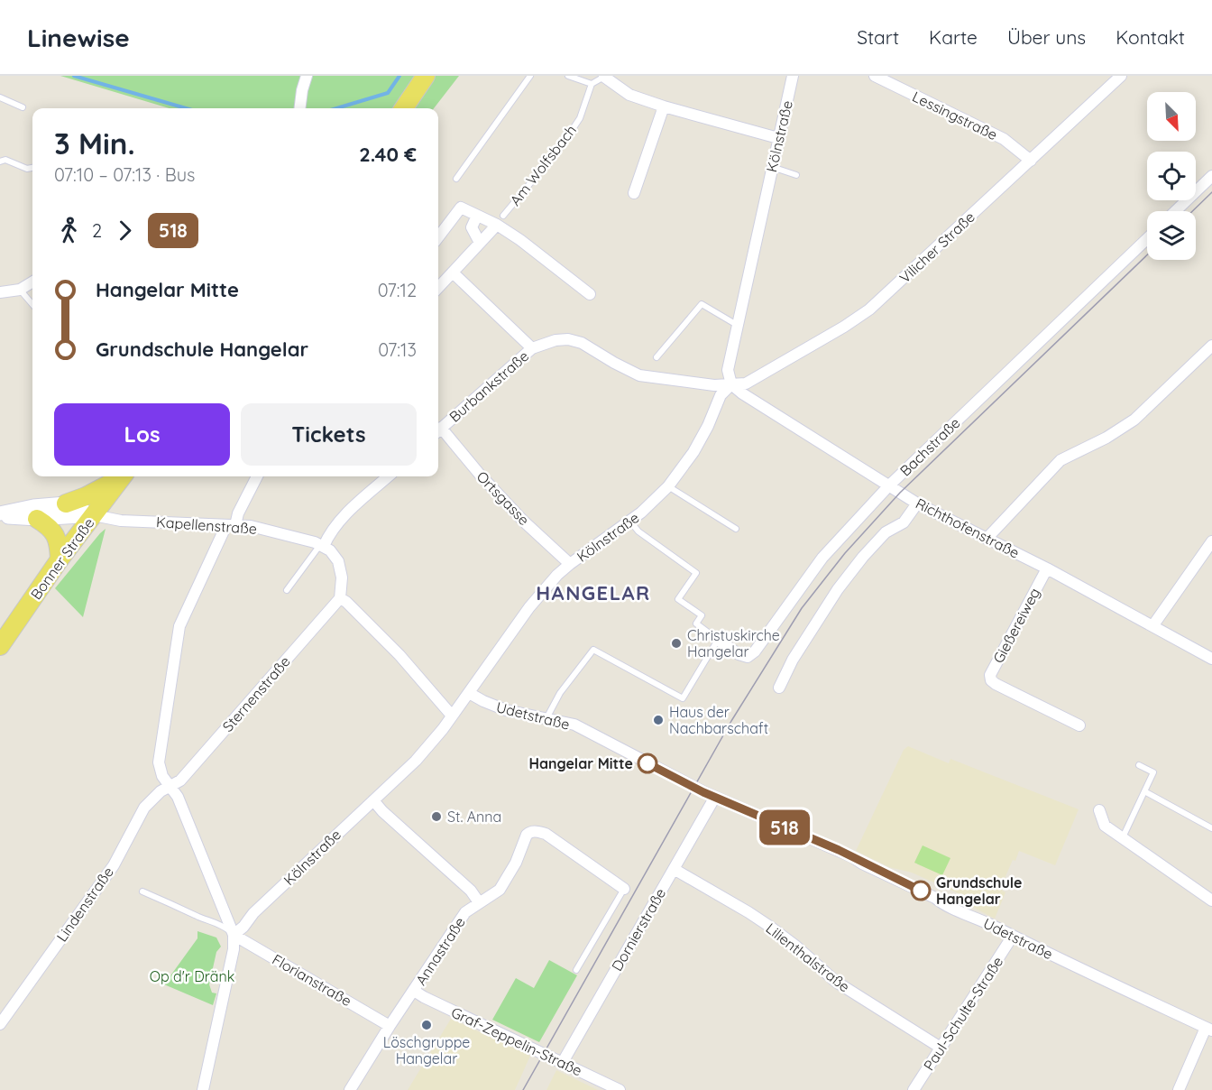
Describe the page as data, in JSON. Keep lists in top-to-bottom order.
{
  "streets": {
    "main road": ["Bonner Straße"],
    "street": [
      "Lessingstraße",
      "Kölnstraße",
      "Vilicher Straße",
      "Burbankstraße",
      "Bachstraße",
      "Ortsgasse",
      "Kapellenstraße",
      "Richthofenstraße",
      "Gießereiweg",
      "Sternenstraße",
      "Udetstraße",
      "Lindenstraße",
      "Dornierstraße",
      "Annastraße",
      "Lilienthalstraße",
      "Florianstraße",
      "Paul-Schulte-Straße",
      "Graf-Zeppelin-Straße"
    ],
    "lane": ["Am Wolfsbach"]
  },
  "crossings": [
    ["Lessingstraße", "Vilicher Straße"],
    ["Kölnstraße", "Vilicher Straße"],
    ["Kölnstraße", "Burbankstraße"],
    ["Kölnstraße", "Ortsgasse"],
    ["Kölnstraße", "Richthofenstraße"],
    ["Kölnstraße", "Udetstraße"],
    ["Kölnstraße", "Florianstraße"],
    ["Vilicher Straße", "Burbankstraße"],
    ["Vilicher Straße", "Richthofenstraße"],
    ["Burbankstraße", "Richthofenstraße"],
    ["Bachstraße", "Richthofenstraße"],
    ["Kapellenstraße", "Bonner Straße"],
    ["Richthofenstraße", "Gießereiweg"],
    ["Sternenstraße", "Lindenstraße"],
    ["Udetstraße", "Dornierstraße"],
    ["Udetstraße", "Paul-Schulte-Straße"],
    ["Dornierstraße", "Lilienthalstraße"],
    ["Dornierstraße", "Graf-Zeppelin-Straße"],
    ["Annastraße", "Florianstraße"],
    ["Annastraße", "Graf-Zeppelin-Straße"],
    ["Lilienthalstraße", "Paul-Schulte-Straße"]
  ],
  "districts": ["HANGELAR"],
  "parks": ["Op d'r Dränk"],
  "places": [
    "Christuskirche Hangelar",
    "Haus der Nachbarschaft",
    "Hangelar Mitte",
    "St. Anna",
    "Grundschule Hangelar",
    "Löschgruppe Hangelar"
  ],
  "lines": ["bus line 518"],
  "north": "bottom right",
  "page": {
    "header": "Linewise",
    "nav": [
      "Start",
      "Karte",
      "Über uns",
      "Kontakt"
    ],
    "on_map": "518",
    "heading": ["3 Min.", "07:10 – 07:13 · Bus", "2.40 €"],
    "legs": ["2", "518"],
    "list": [
      {
        "name": "Hangelar Mitte",
        "value": "07:12"
      },
      {
        "name": "Grundschule Hangelar",
        "value": "07:13"
      }
    ],
    "buttons": ["Los", "Tickets"]
  }
}
